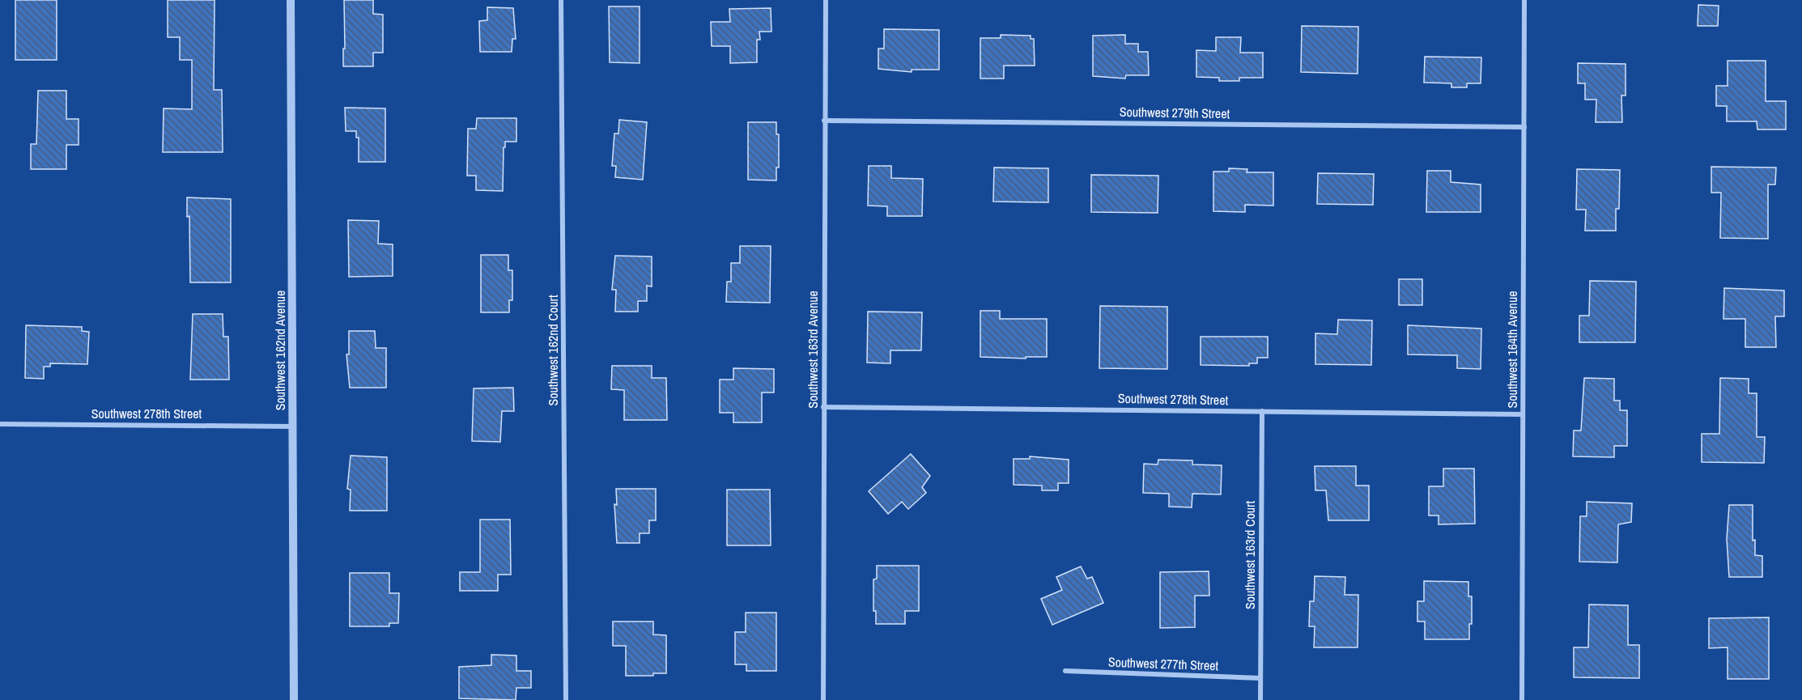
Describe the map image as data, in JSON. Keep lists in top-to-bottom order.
{
  "streets": {
    "street": [
      "Southwest 279th Street",
      "Southwest 163rd Avenue",
      "Southwest 164th Avenue",
      "Southwest 162nd Avenue",
      "Southwest 162nd Court",
      "Southwest 278th Street",
      "Southwest 163rd Court",
      "Southwest 277th Street"
    ]
  },
  "crossings": [
    ["Southwest 279th Street", "Southwest 163rd Avenue"],
    ["Southwest 279th Street", "Southwest 164th Avenue"],
    ["Southwest 163rd Avenue", "Southwest 278th Street"],
    ["Southwest 164th Avenue", "Southwest 278th Street"],
    ["Southwest 162nd Avenue", "Southwest 278th Street"],
    ["Southwest 278th Street", "Southwest 163rd Court"],
    ["Southwest 163rd Court", "Southwest 277th Street"]
  ]
}
